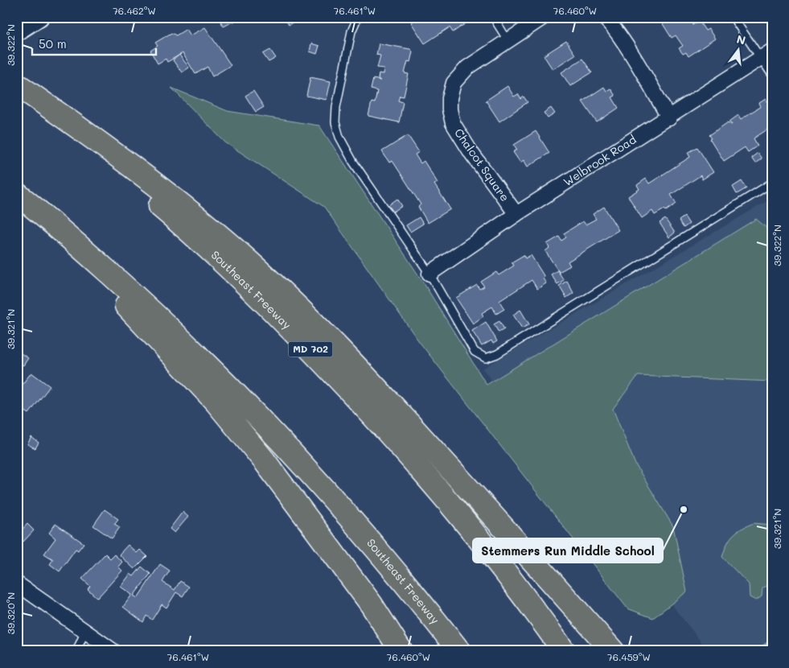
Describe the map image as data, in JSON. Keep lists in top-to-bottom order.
{
  "streets": {
    "highway": ["Southeast Freeway", "MD 702"],
    "street": ["Welbrook Road", "Chalcot Square"]
  },
  "crossings": [
    ["Welbrook Road", "Chalcot Square"]
  ],
  "places": ["Stemmers Run Middle School"],
  "scale_bar": "50 m",
  "north": "top",
  "coordinates": [
    "76.462°W",
    "76.461°W",
    "76.460°W",
    "39.322°N",
    "39.321°N",
    "39.320°N",
    "76.459°W"
  ]
}
